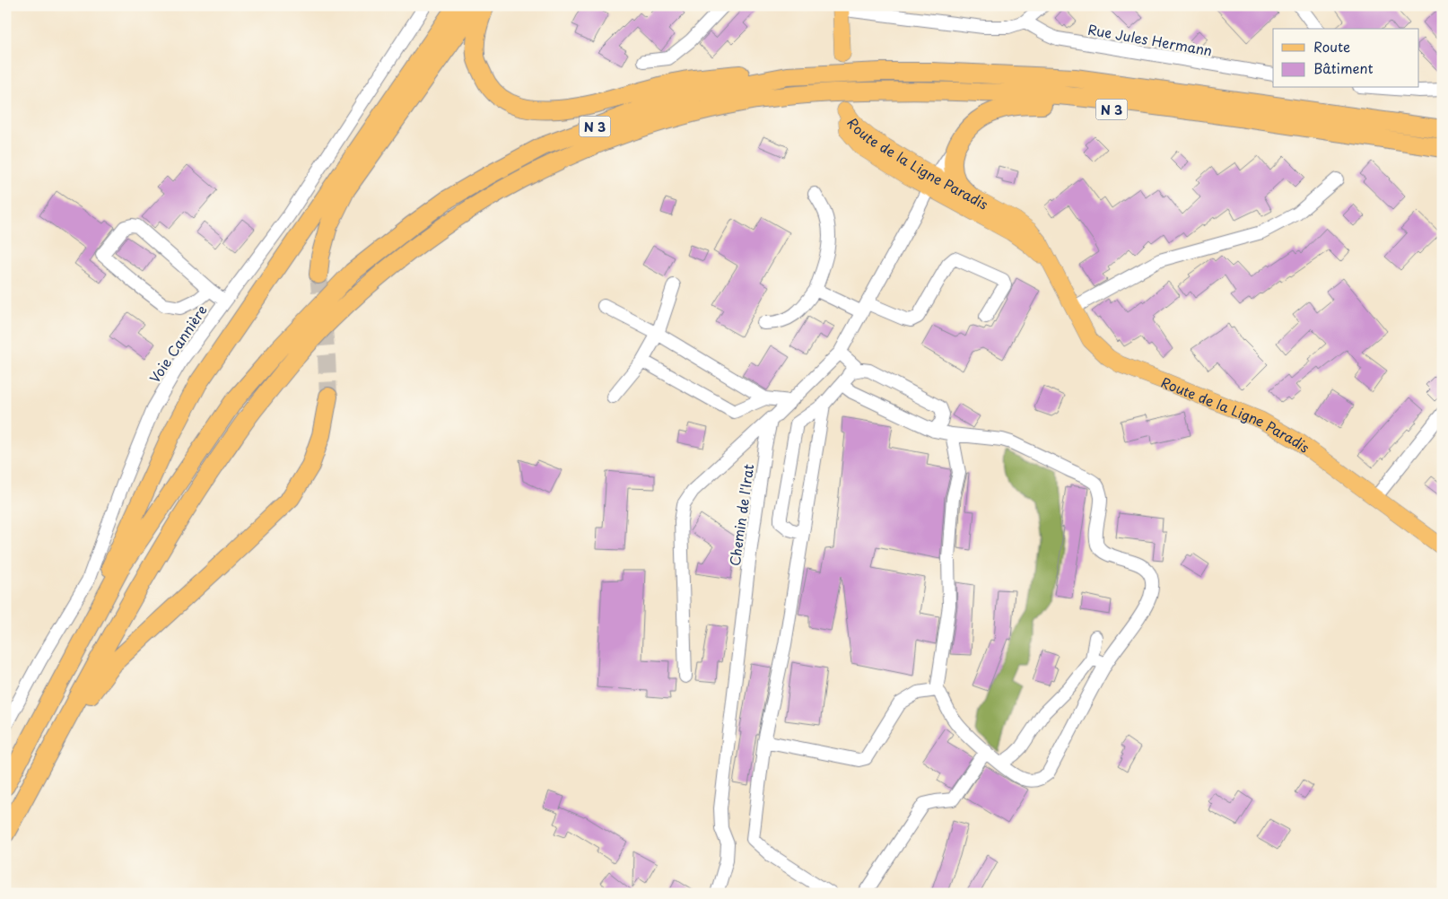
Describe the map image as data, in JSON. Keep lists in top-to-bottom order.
{
  "streets": {
    "highway": ["N 3"],
    "main road": ["Route de la Ligne Paradis"],
    "street": ["Rue Jules Hermann", "Voie Cannière", "Chemin de l'Irat"]
  },
  "crossings": [
    ["N 3", "Route de la Ligne Paradis"],
    ["N 3", "Chemin de l'Irat"],
    ["Route de la Ligne Paradis", "Chemin de l'Irat"]
  ],
  "legend": ["Route", "Bâtiment"]
}
